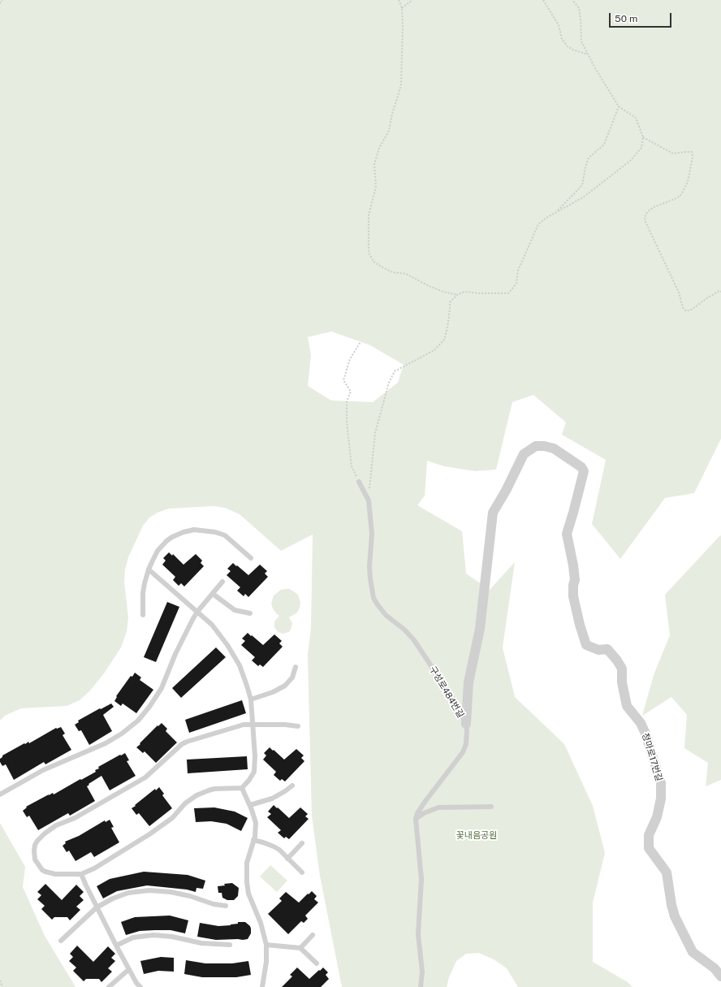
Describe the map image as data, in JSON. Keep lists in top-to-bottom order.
{
  "streets": {
    "street": ["청마로17번길"],
    "lane": ["구성로484번길"]
  },
  "crossings": [
    ["구성로484번길", "청마로17번길"]
  ],
  "parks": ["꽃내음공원"],
  "scale_bar": "50 m"
}
